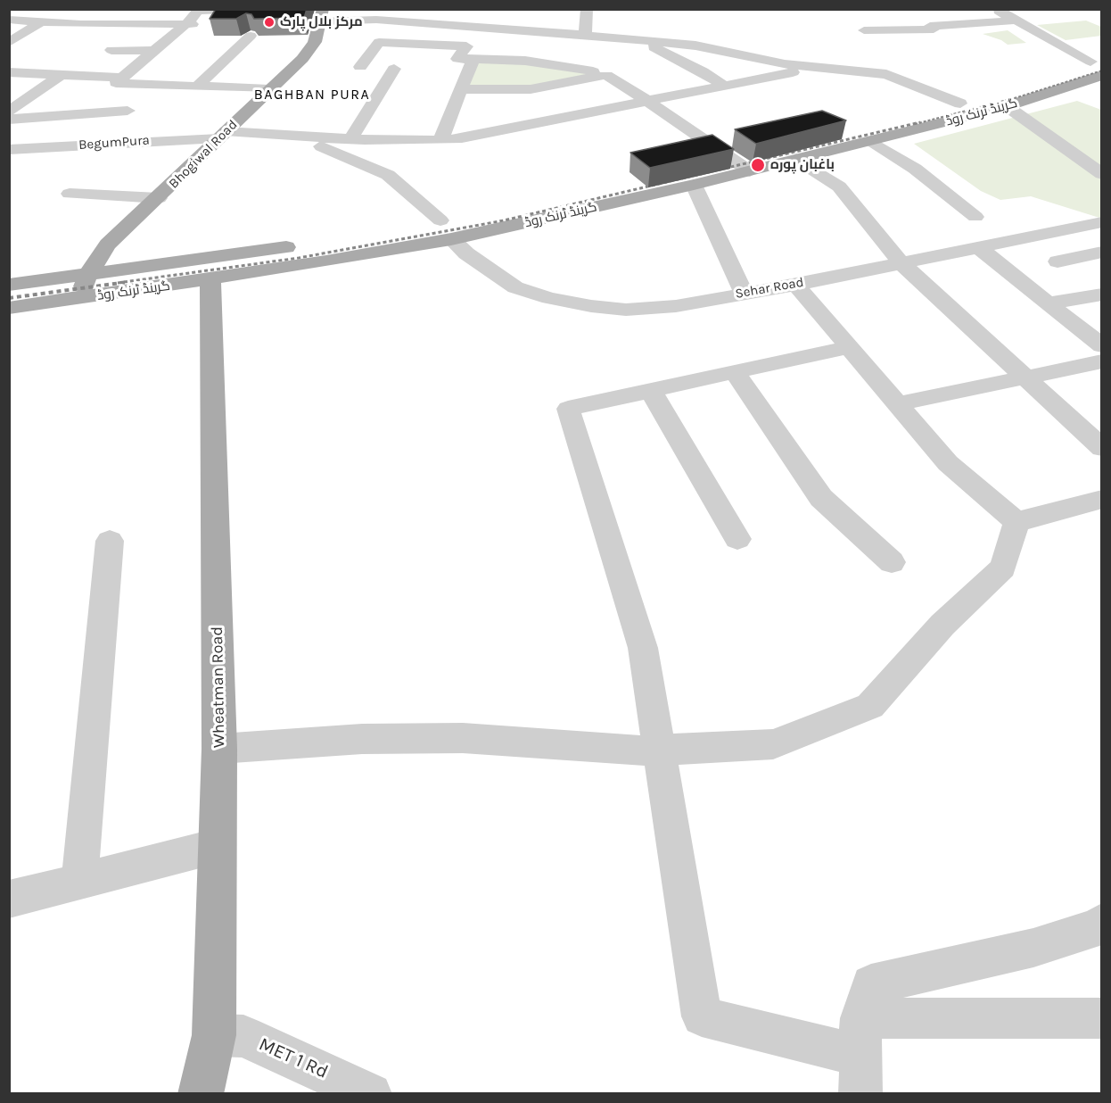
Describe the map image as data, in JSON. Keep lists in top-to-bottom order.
{
  "streets": {
    "main road": ["گرینڈ ٹرنک روڈ", "Bhogiwal Road", "Wheatman Road"],
    "street": ["BegumPura", "Sehar Road", "MET 1 Rd"]
  },
  "crossings": [
    ["گرینڈ ٹرنک روڈ", "Bhogiwal Road"],
    ["گرینڈ ٹرنک روڈ", "Sehar Road"],
    ["گرینڈ ٹرنک روڈ", "Wheatman Road"],
    ["BegumPura", "Bhogiwal Road"],
    ["Wheatman Road", "MET 1 Rd"]
  ],
  "districts": ["BAGHBAN PURA"],
  "places": ["مرکز بلال پارک", "باغبان پورہ"]
}
